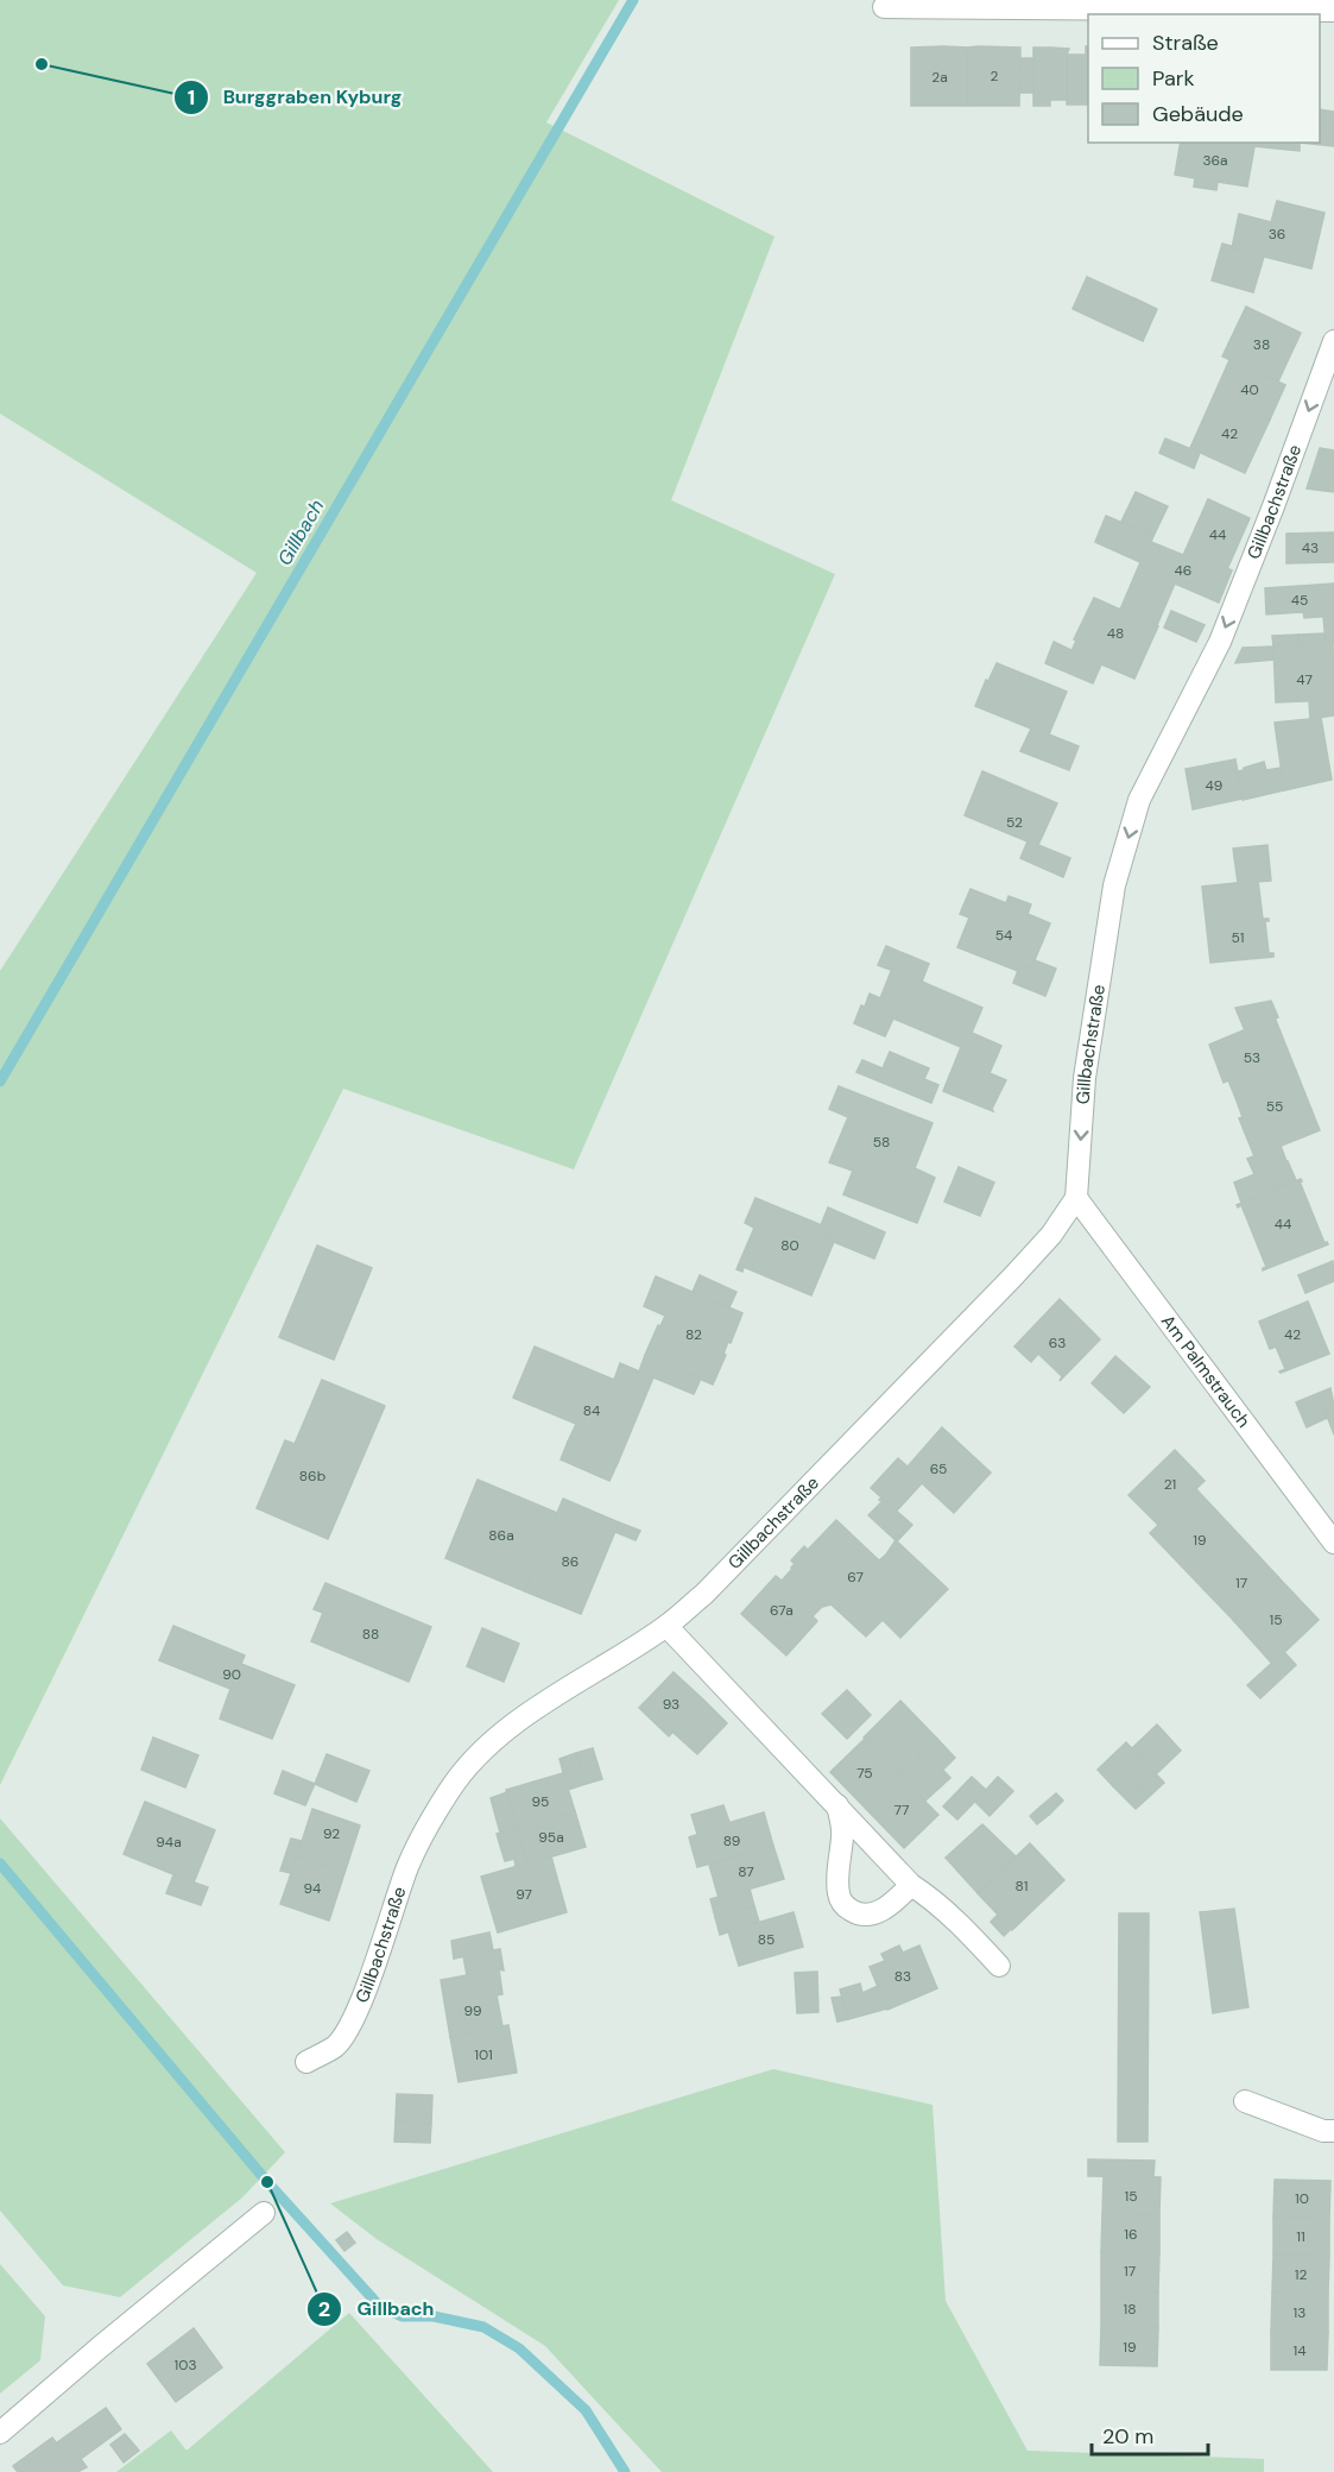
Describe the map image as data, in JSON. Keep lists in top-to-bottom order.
{
  "streets": {
    "street": ["Gillbachstraße", "Am Palmstrauch"]
  },
  "crossings": [
    ["Gillbachstraße", "Am Palmstrauch"]
  ],
  "one_way": ["Gillbachstraße"],
  "water": ["Gillbach"],
  "places": ["Burggraben Kyburg", "Gillbach"],
  "house_numbers": [
    "2",
    "2a",
    "36a",
    "36",
    "38",
    "40",
    "42",
    "44",
    "43",
    "46",
    "45",
    "48",
    "47",
    "49",
    "52",
    "54",
    "51",
    "53",
    "55",
    "58",
    "44",
    "80",
    "82",
    "42",
    "63",
    "84",
    "65",
    "86b",
    "21",
    "86a",
    "19",
    "86",
    "67",
    "17",
    "67a",
    "15",
    "88",
    "90",
    "93",
    "75",
    "95",
    "77",
    "92",
    "95a",
    "89",
    "94a",
    "87",
    "81",
    "94",
    "97",
    "85",
    "83",
    "99",
    "101",
    "15",
    "10",
    "16",
    "11",
    "17",
    "12",
    "18",
    "13",
    "19",
    "14",
    "103"
  ],
  "legend": ["Straße", "Park", "Gebäude"],
  "scale_bar": "20 m"
}
